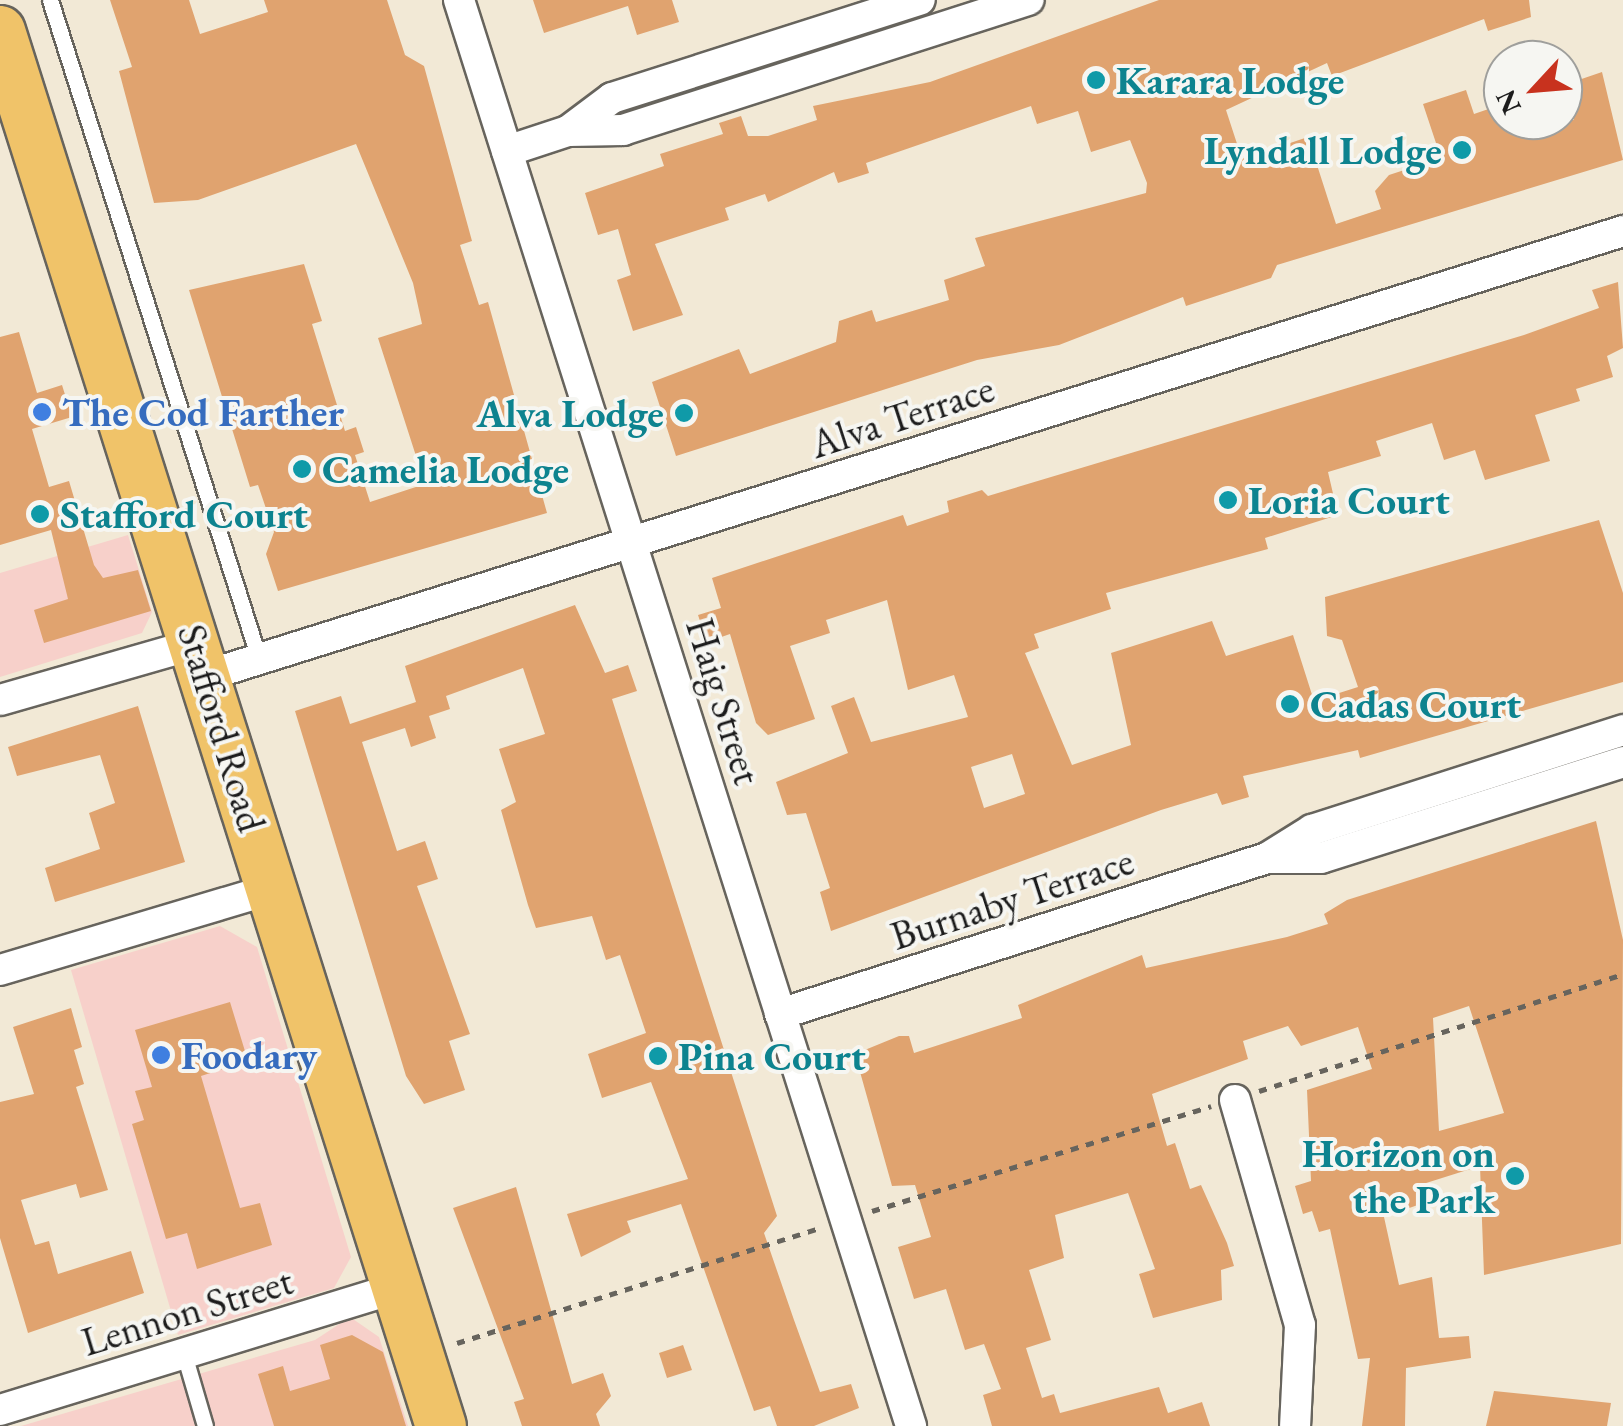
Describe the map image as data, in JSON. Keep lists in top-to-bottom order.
{
  "streets": {
    "highway": ["Stafford Road"],
    "street": [
      "Alva Terrace",
      "Haig Street",
      "Burnaby Terrace",
      "Lennon Street"
    ]
  },
  "crossings": [
    ["Alva Terrace", "Haig Street"],
    ["Alva Terrace", "Stafford Road"],
    ["Haig Street", "Burnaby Terrace"],
    ["Stafford Road", "Lennon Street"]
  ],
  "places": [
    "Karara Lodge",
    "Lyndall Lodge",
    "The Cod Farther",
    "Alva Lodge",
    "Camelia Lodge",
    "Loria Court",
    "Stafford Court",
    "Cadas Court",
    "Foodary",
    "Pina Court",
    "Horizon on the Park"
  ],
  "north": "bottom left"
}
